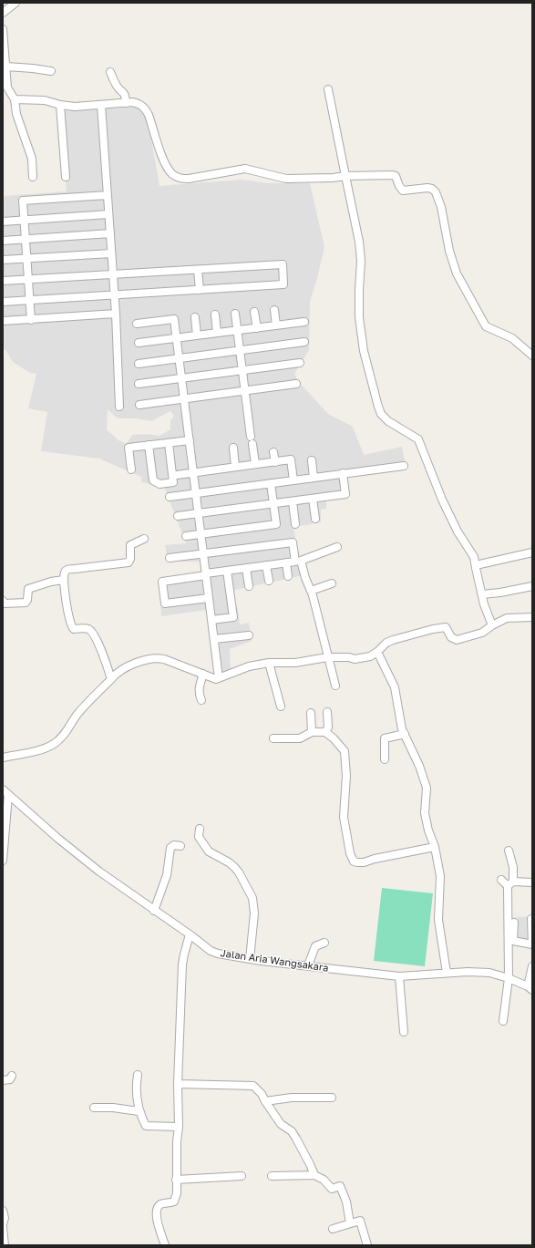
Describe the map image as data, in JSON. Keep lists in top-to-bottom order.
{
  "streets": {
    "street": ["Jalan Aria Wangsakara"]
  }
}
